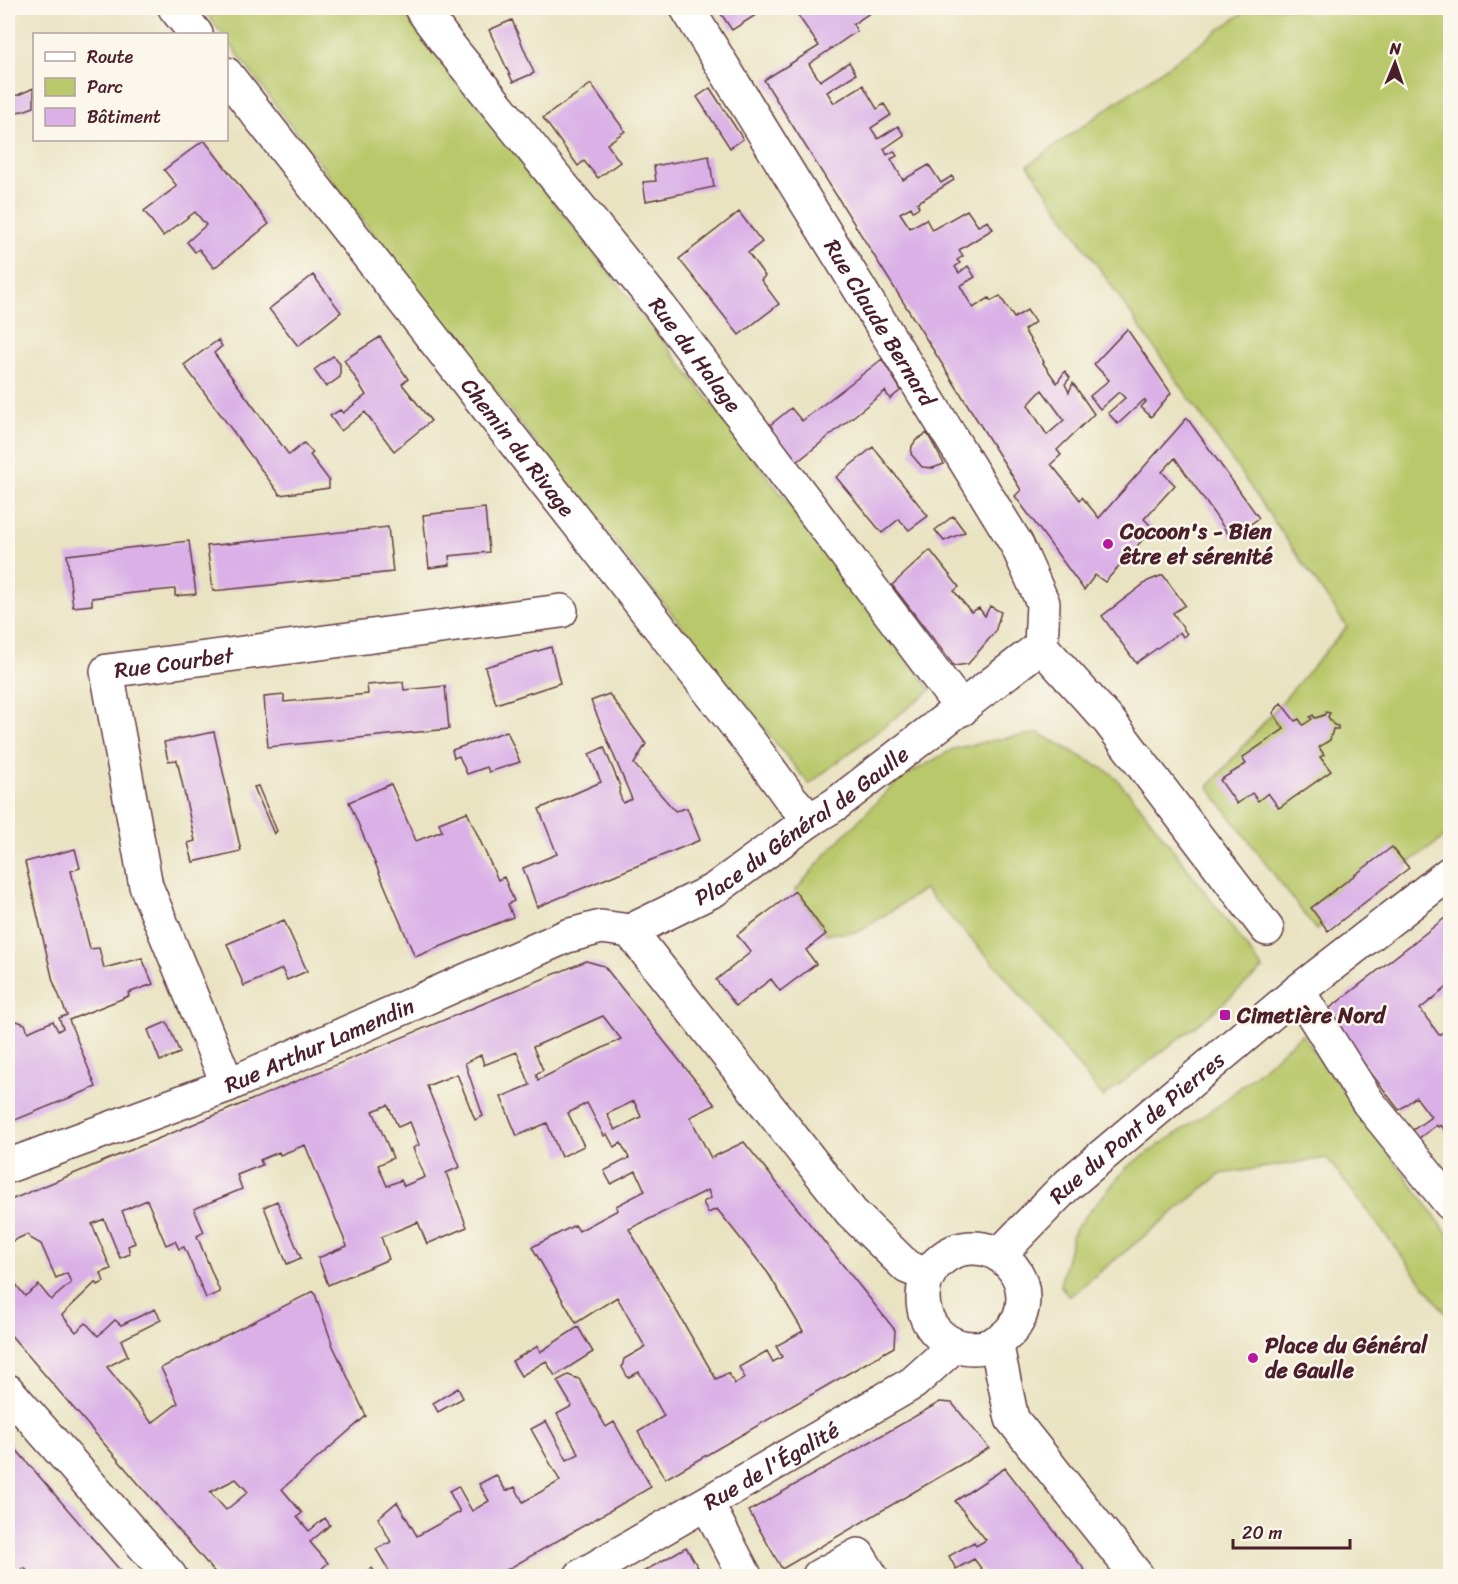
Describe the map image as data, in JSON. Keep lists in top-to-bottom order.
{
  "streets": {
    "street": [
      "Rue Claude Bernard",
      "Rue du Halage",
      "Chemin du Rivage",
      "Rue Courbet",
      "Place du Général de Gaulle",
      "Rue Arthur Lamendin",
      "Rue du Pont de Pierres",
      "Rue de l'Égalité"
    ]
  },
  "crossings": [
    ["Rue Claude Bernard", "Place du Général de Gaulle"],
    ["Rue du Halage", "Place du Général de Gaulle"],
    ["Chemin du Rivage", "Place du Général de Gaulle"],
    ["Rue Courbet", "Rue Arthur Lamendin"],
    ["Place du Général de Gaulle", "Rue Arthur Lamendin"],
    ["Rue du Pont de Pierres", "Rue de l'Égalité"]
  ],
  "places": {
    "other": ["Cocoon's - Bien être et sérenité", "Place du Général de Gaulle"],
    "transit": ["Cimetière Nord"]
  },
  "legend": ["Route", "Parc", "Bâtiment"],
  "scale_bar": "20 m",
  "north": "top"
}
